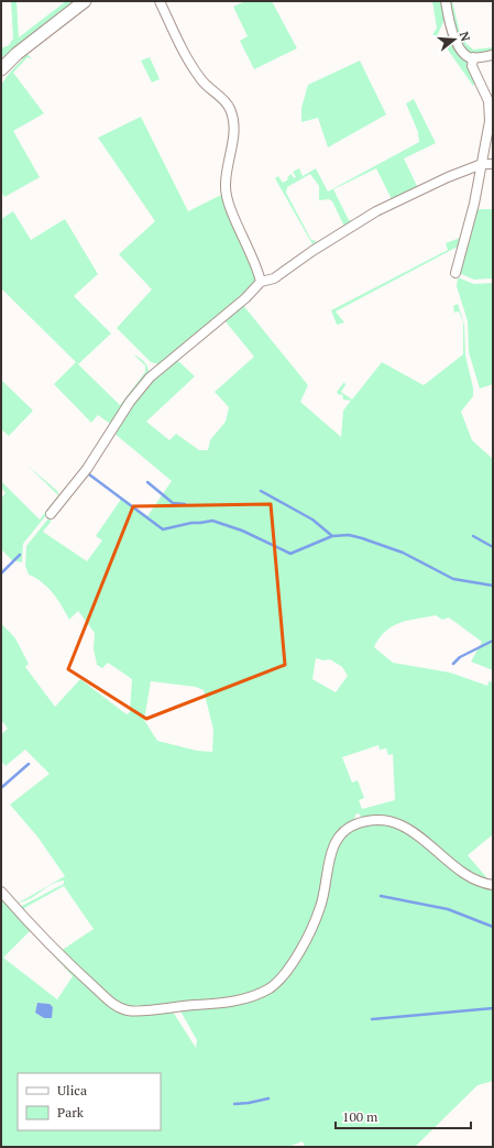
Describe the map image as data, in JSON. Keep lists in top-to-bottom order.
{
  "legend": ["Ulica", "Park"],
  "scale_bar": "100 m",
  "north": "right"
}
